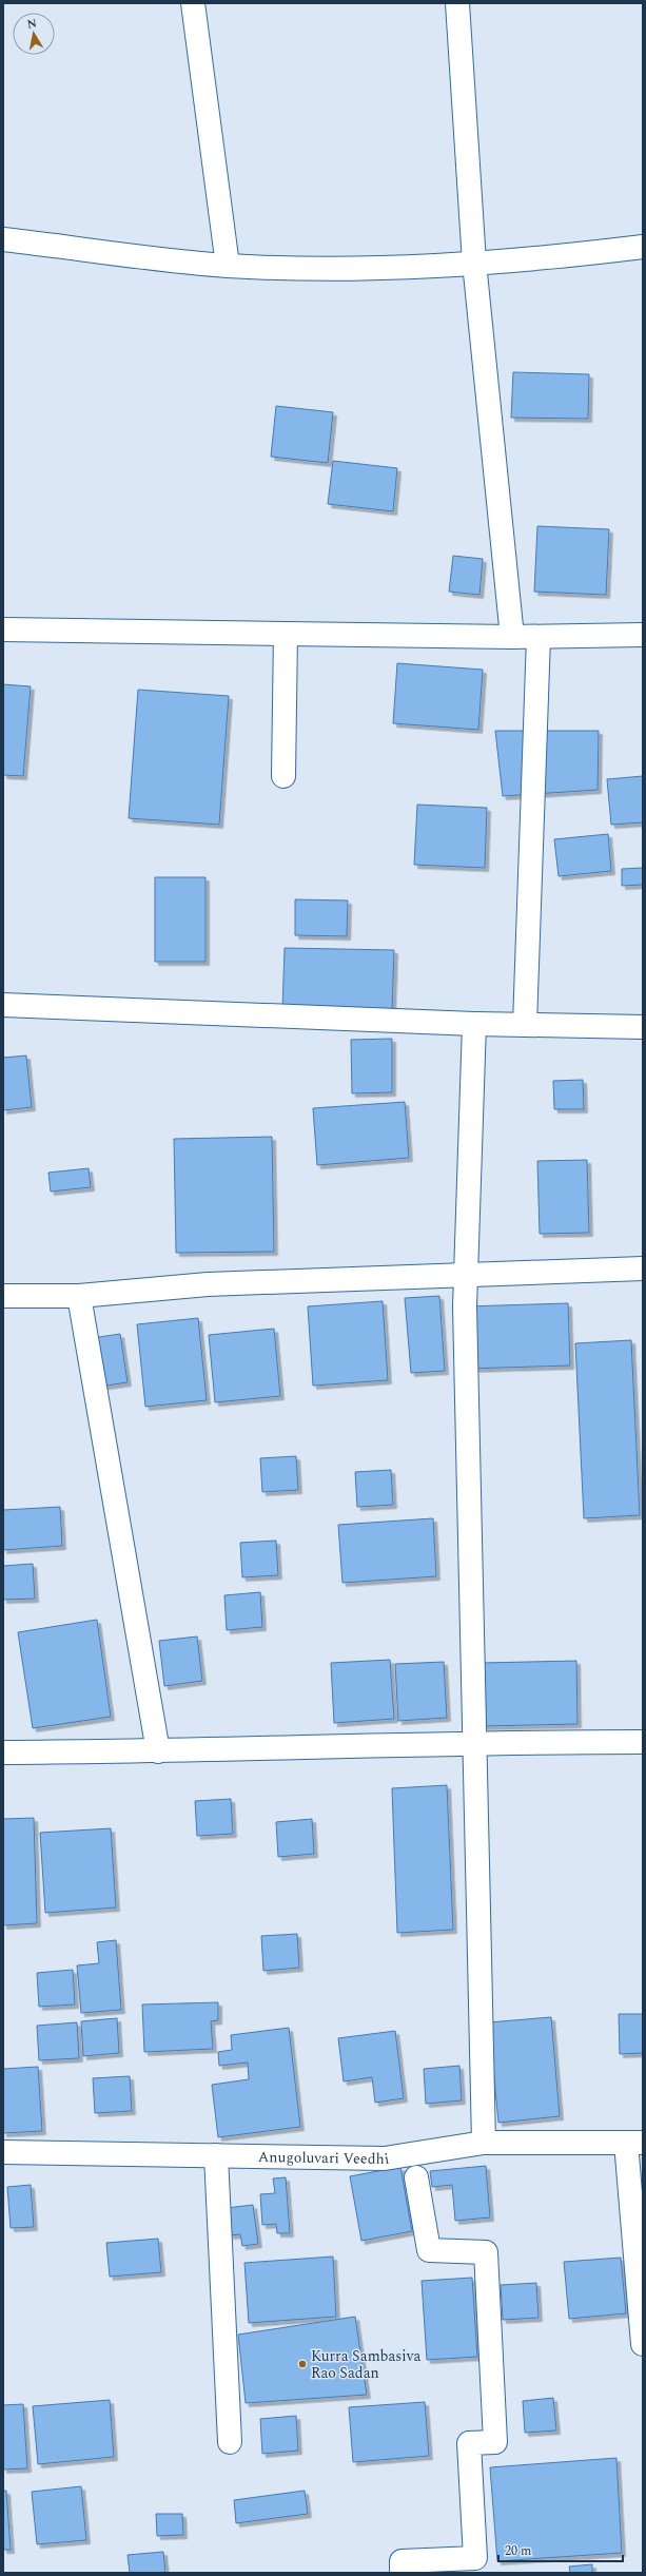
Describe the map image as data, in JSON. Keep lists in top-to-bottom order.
{
  "streets": {
    "street": ["Anugoluvari Veedhi"]
  },
  "places": ["Kurra Sambasiva Rao Sadan"],
  "scale_bar": "20 m",
  "north": "top"
}
